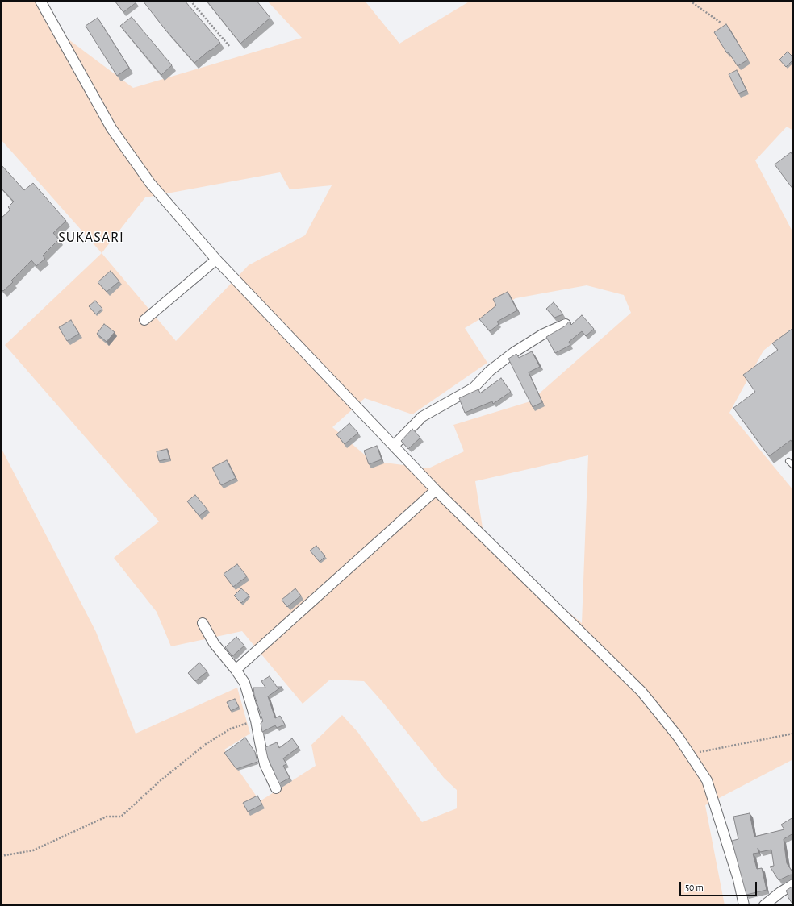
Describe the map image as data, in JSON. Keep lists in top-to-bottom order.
{
  "districts": ["SUKASARI"],
  "scale_bar": "50 m"
}
